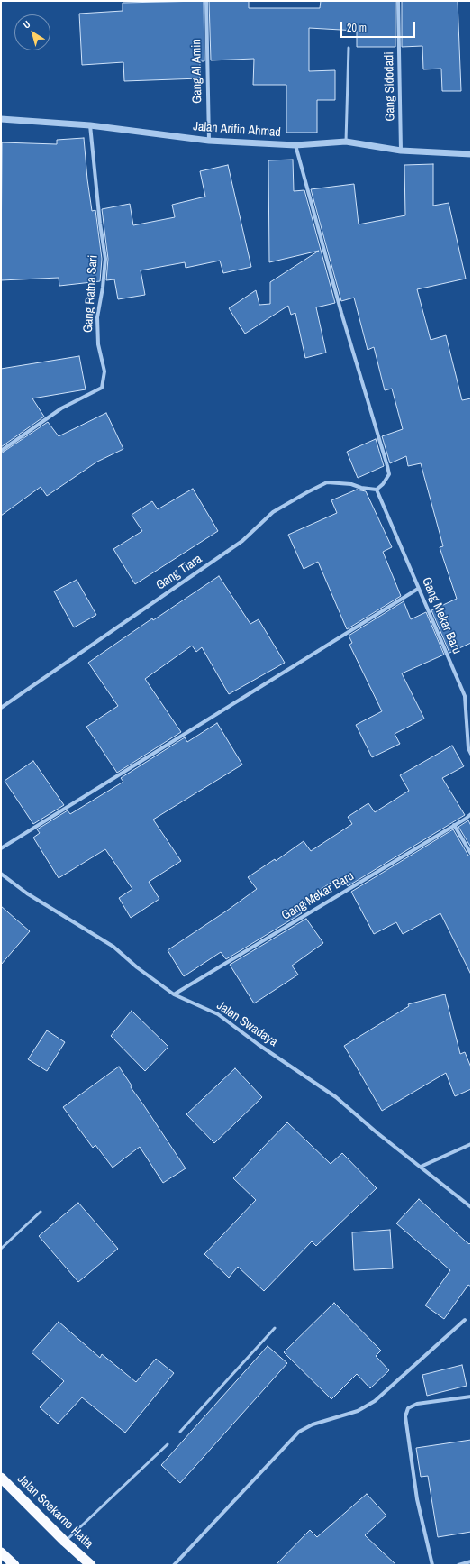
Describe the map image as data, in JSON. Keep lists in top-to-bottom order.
{
  "streets": {
    "highway": ["Jalan Soekarno Hatta"],
    "street": [
      "Gang Al Amin",
      "Gang Sidodadi",
      "Jalan Arifin Ahmad",
      "Gang Ratna Sari",
      "Gang Tiara",
      "Gang Mekar Baru",
      "Jalan Swadaya"
    ]
  },
  "crossings": [
    ["Gang Al Amin", "Jalan Arifin Ahmad"],
    ["Gang Sidodadi", "Jalan Arifin Ahmad"],
    ["Jalan Arifin Ahmad", "Gang Ratna Sari"],
    ["Gang Tiara", "Gang Mekar Baru"],
    ["Gang Mekar Baru", "Jalan Swadaya"]
  ],
  "scale_bar": "20 m",
  "north": "top left"
}
